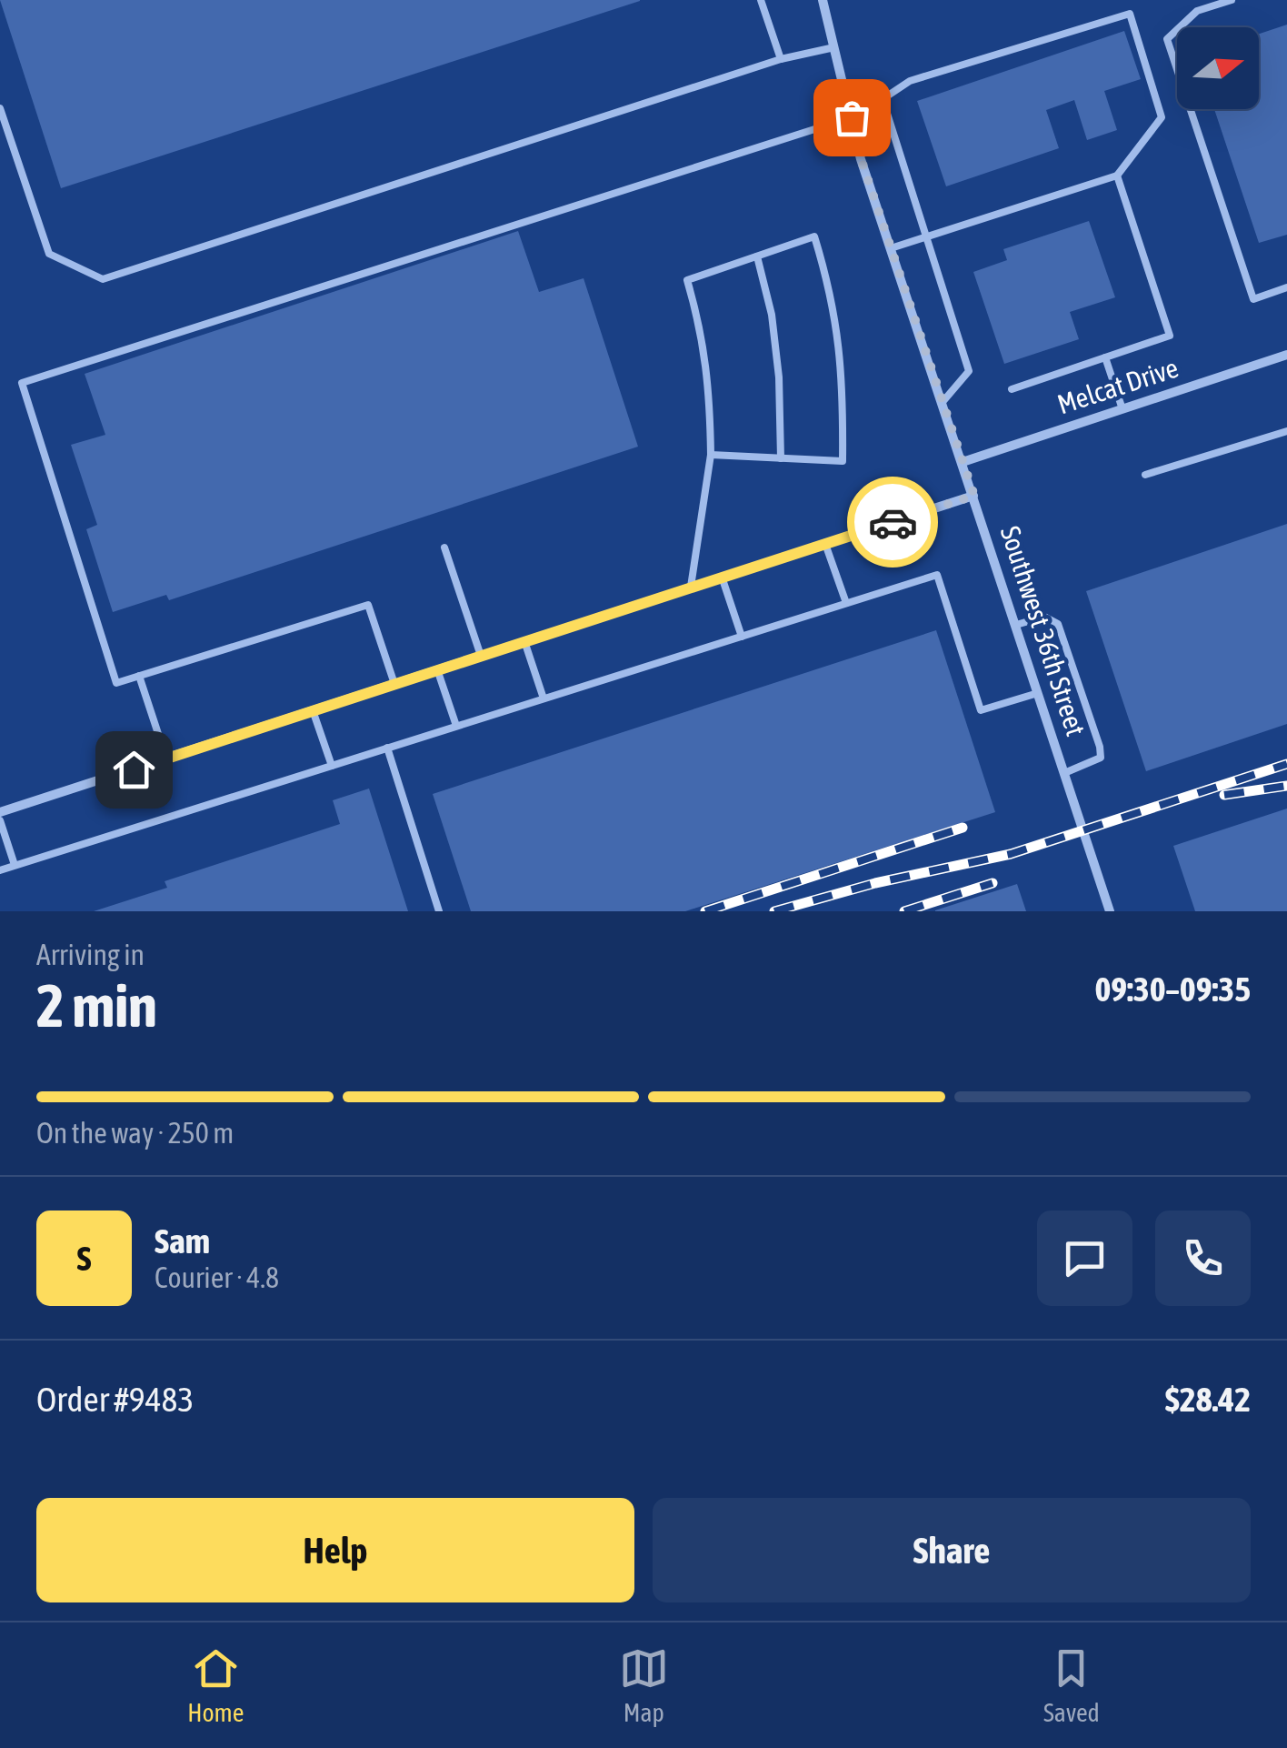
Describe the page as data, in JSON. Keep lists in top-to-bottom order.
{
  "streets": {
    "street": ["Melcat Drive", "Southwest 36th Street"]
  },
  "crossings": [
    ["Melcat Drive", "Southwest 36th Street"]
  ],
  "north": "right",
  "page": {
    "heading": ["2 min", "Arriving in", "09:30–09:35"],
    "panel": [
      "Sam",
      "Courier · 4.8",
      "Order #9483",
      "$28.42"
    ],
    "bar": "On the way · 250 m",
    "round": "S",
    "buttons": ["Help", "Share"],
    "tabs": ["Home", "Map", "Saved"]
  }
}
